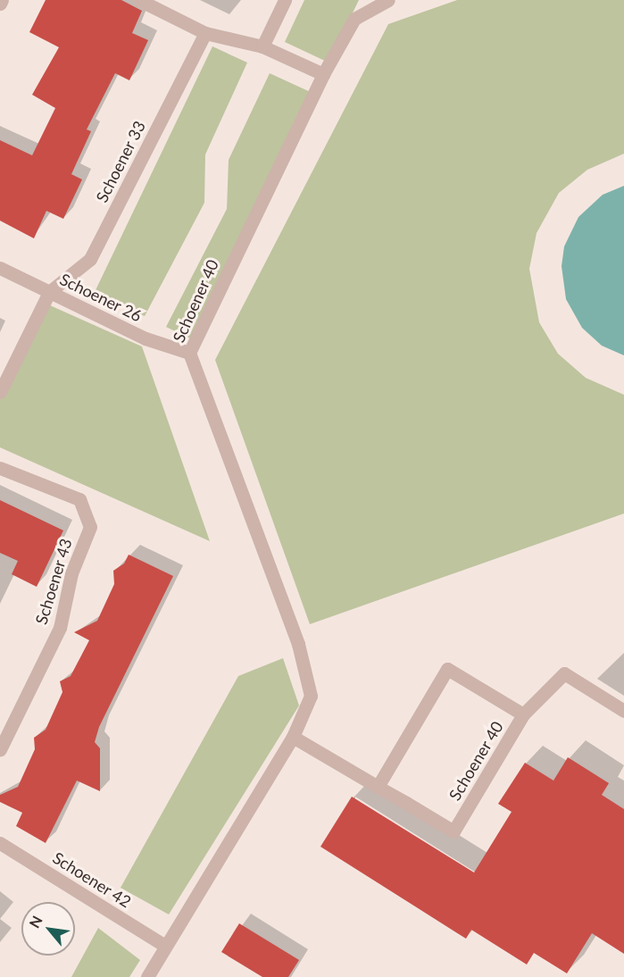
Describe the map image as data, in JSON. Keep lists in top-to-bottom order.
{
  "streets": {
    "street": [
      "Schoener 33",
      "Schoener 26",
      "Schoener 40",
      "Schoener 43",
      "Schoener 42"
    ]
  },
  "crossings": [
    ["Schoener 33", "Schoener 26"],
    ["Schoener 26", "Schoener 40"],
    ["Schoener 40", "Schoener 42"]
  ],
  "north": "top left"
}
